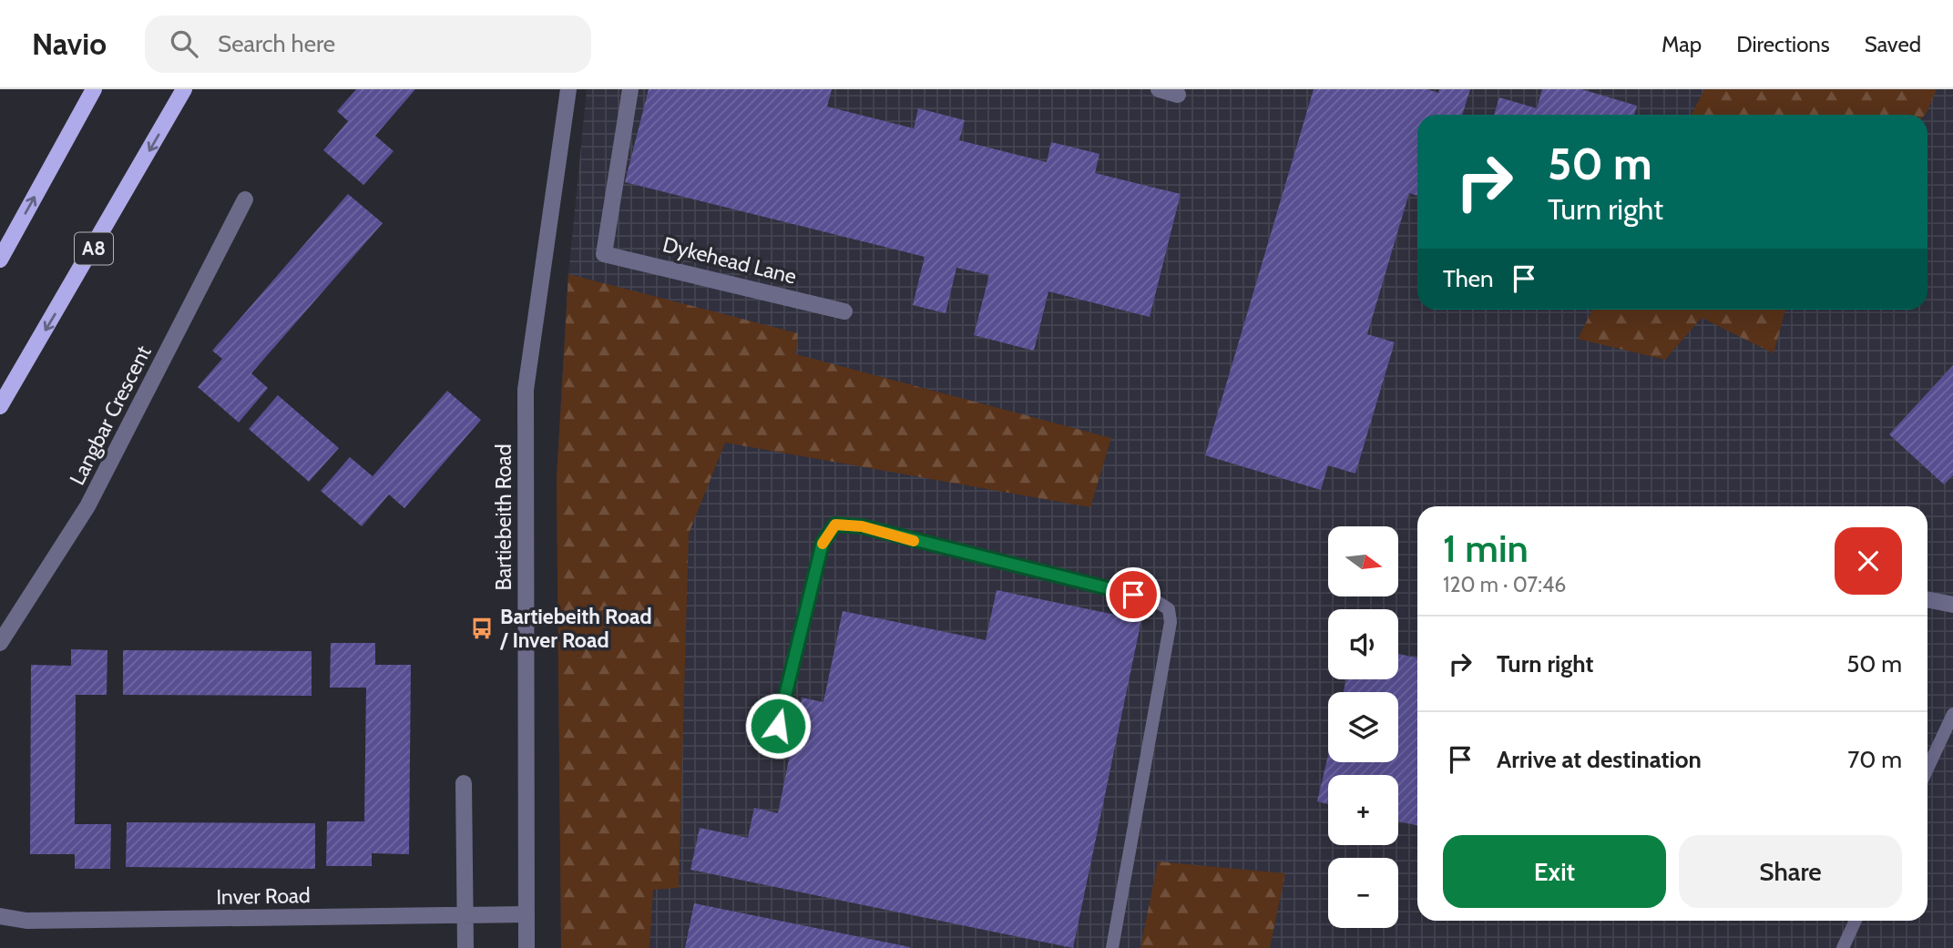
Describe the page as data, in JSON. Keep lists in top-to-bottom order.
{
  "streets": {
    "main road": ["A8"],
    "street": [
      "Dykehead Lane",
      "Langbar Crescent",
      "Bartiebeith Road",
      "Inver Road"
    ]
  },
  "crossings": [
    ["Bartiebeith Road", "Inver Road"]
  ],
  "places": {
    "bus stop": ["Bartiebeith Road / Inver Road"]
  },
  "north": "right",
  "page": {
    "header": "Navio",
    "search": "Search here",
    "nav": ["Map", "Directions", "Saved"],
    "turn": ["50 m", "Turn right"],
    "then": "Then",
    "heading": ["1 min", "120 m · 07:46"],
    "map_buttons": ["+", "−"],
    "list": [
      {
        "name": "Turn right",
        "value": "50 m"
      },
      {
        "name": "Arrive at destination",
        "value": "70 m"
      }
    ],
    "buttons": ["Exit", "Share"]
  }
}
